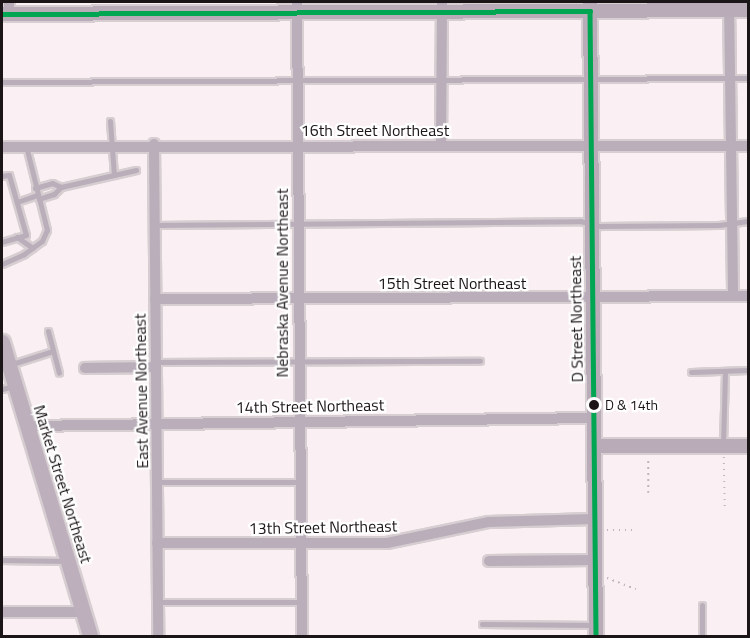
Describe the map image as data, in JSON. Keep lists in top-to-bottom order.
{
  "streets": {
    "main road": ["Market Street Northeast"],
    "street": [
      "16th Street Northeast",
      "Nebraska Avenue Northeast",
      "15th Street Northeast",
      "D Street Northeast",
      "East Avenue Northeast",
      "14th Street Northeast",
      "13th Street Northeast"
    ]
  },
  "crossings": [
    ["16th Street Northeast", "Nebraska Avenue Northeast"],
    ["16th Street Northeast", "D Street Northeast"],
    ["16th Street Northeast", "East Avenue Northeast"],
    ["Nebraska Avenue Northeast", "15th Street Northeast"],
    ["Nebraska Avenue Northeast", "14th Street Northeast"],
    ["Nebraska Avenue Northeast", "13th Street Northeast"],
    ["15th Street Northeast", "D Street Northeast"],
    ["15th Street Northeast", "East Avenue Northeast"],
    ["D Street Northeast", "14th Street Northeast"],
    ["D Street Northeast", "13th Street Northeast"],
    ["East Avenue Northeast", "14th Street Northeast"],
    ["East Avenue Northeast", "13th Street Northeast"],
    ["14th Street Northeast", "Market Street Northeast"]
  ],
  "places": ["D & 14th"]
}
